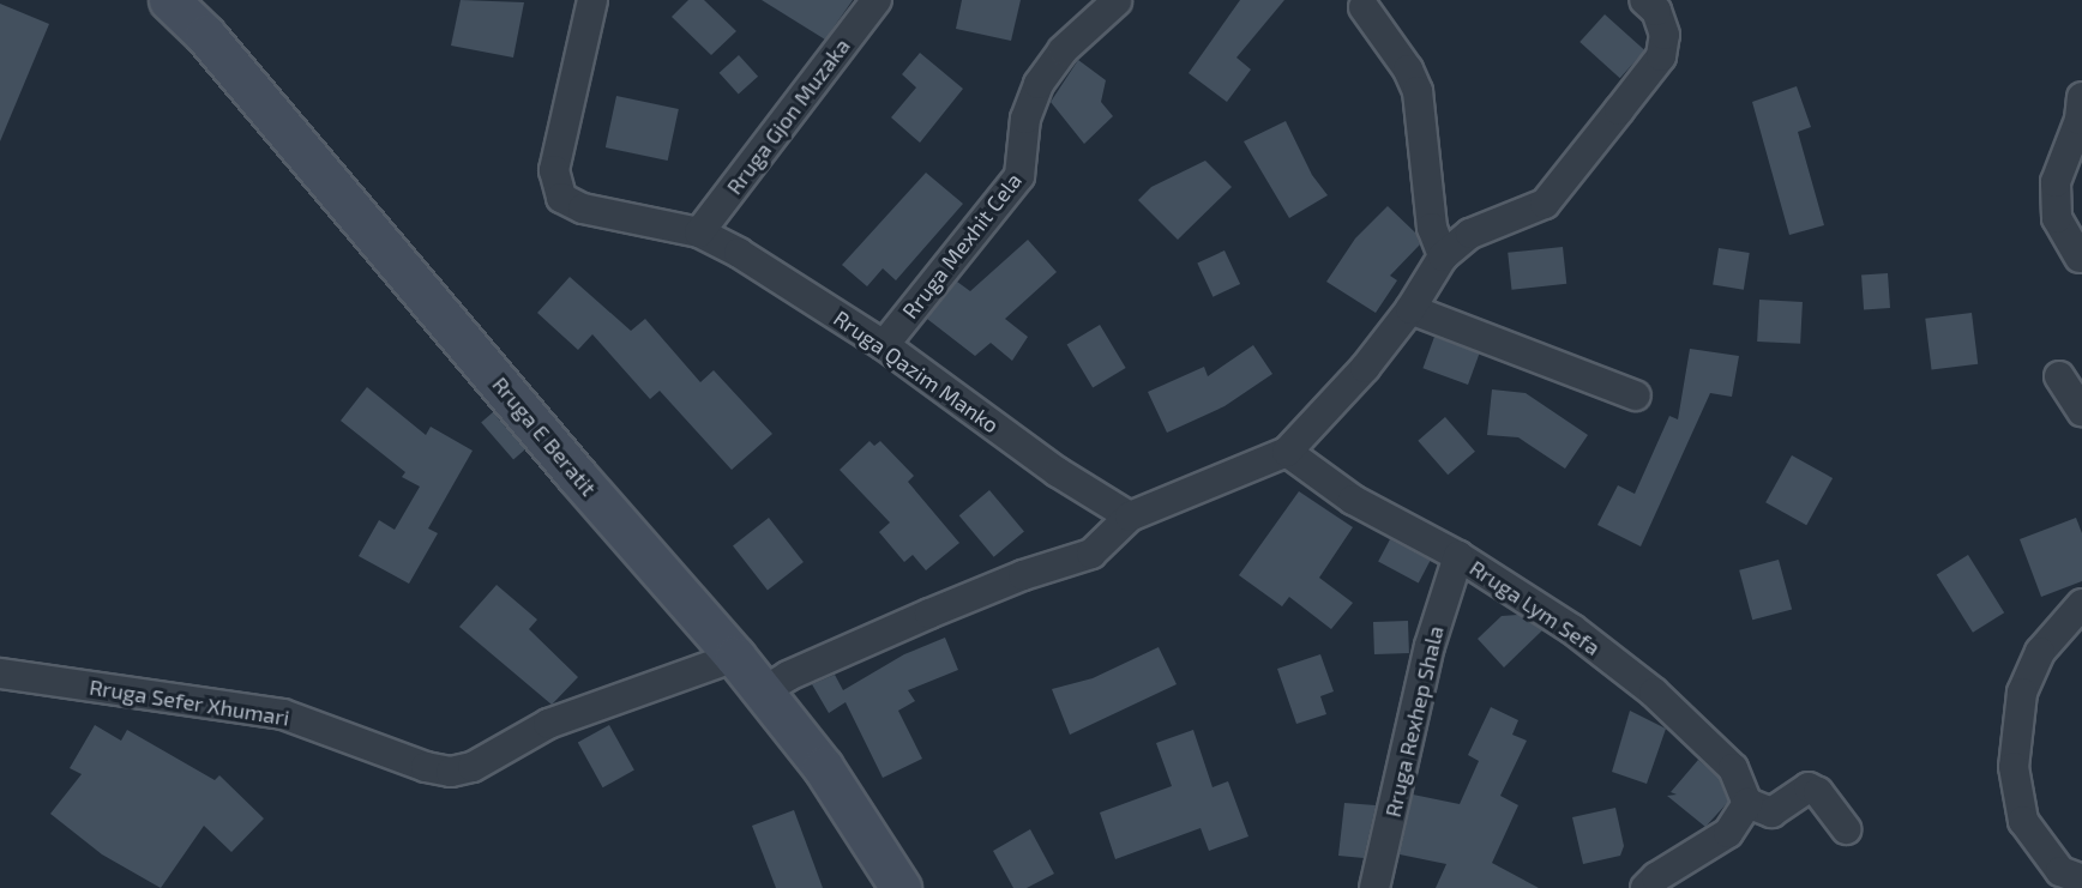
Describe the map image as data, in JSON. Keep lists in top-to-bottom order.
{
  "streets": {
    "main road": ["Rruga E Beratit"],
    "street": [
      "Rruga Gjon Muzaka",
      "Rruga Mexhit Cela",
      "Rruga Qazim Manko",
      "Rruga Lym Sefa",
      "Rruga Sefer Xhumari",
      "Rruga Rexhep Shala"
    ]
  },
  "crossings": [
    ["Rruga Gjon Muzaka", "Rruga Qazim Manko"],
    ["Rruga Mexhit Cela", "Rruga Qazim Manko"],
    ["Rruga E Beratit", "Rruga Sefer Xhumari"],
    ["Rruga Lym Sefa", "Rruga Rexhep Shala"]
  ]
}
